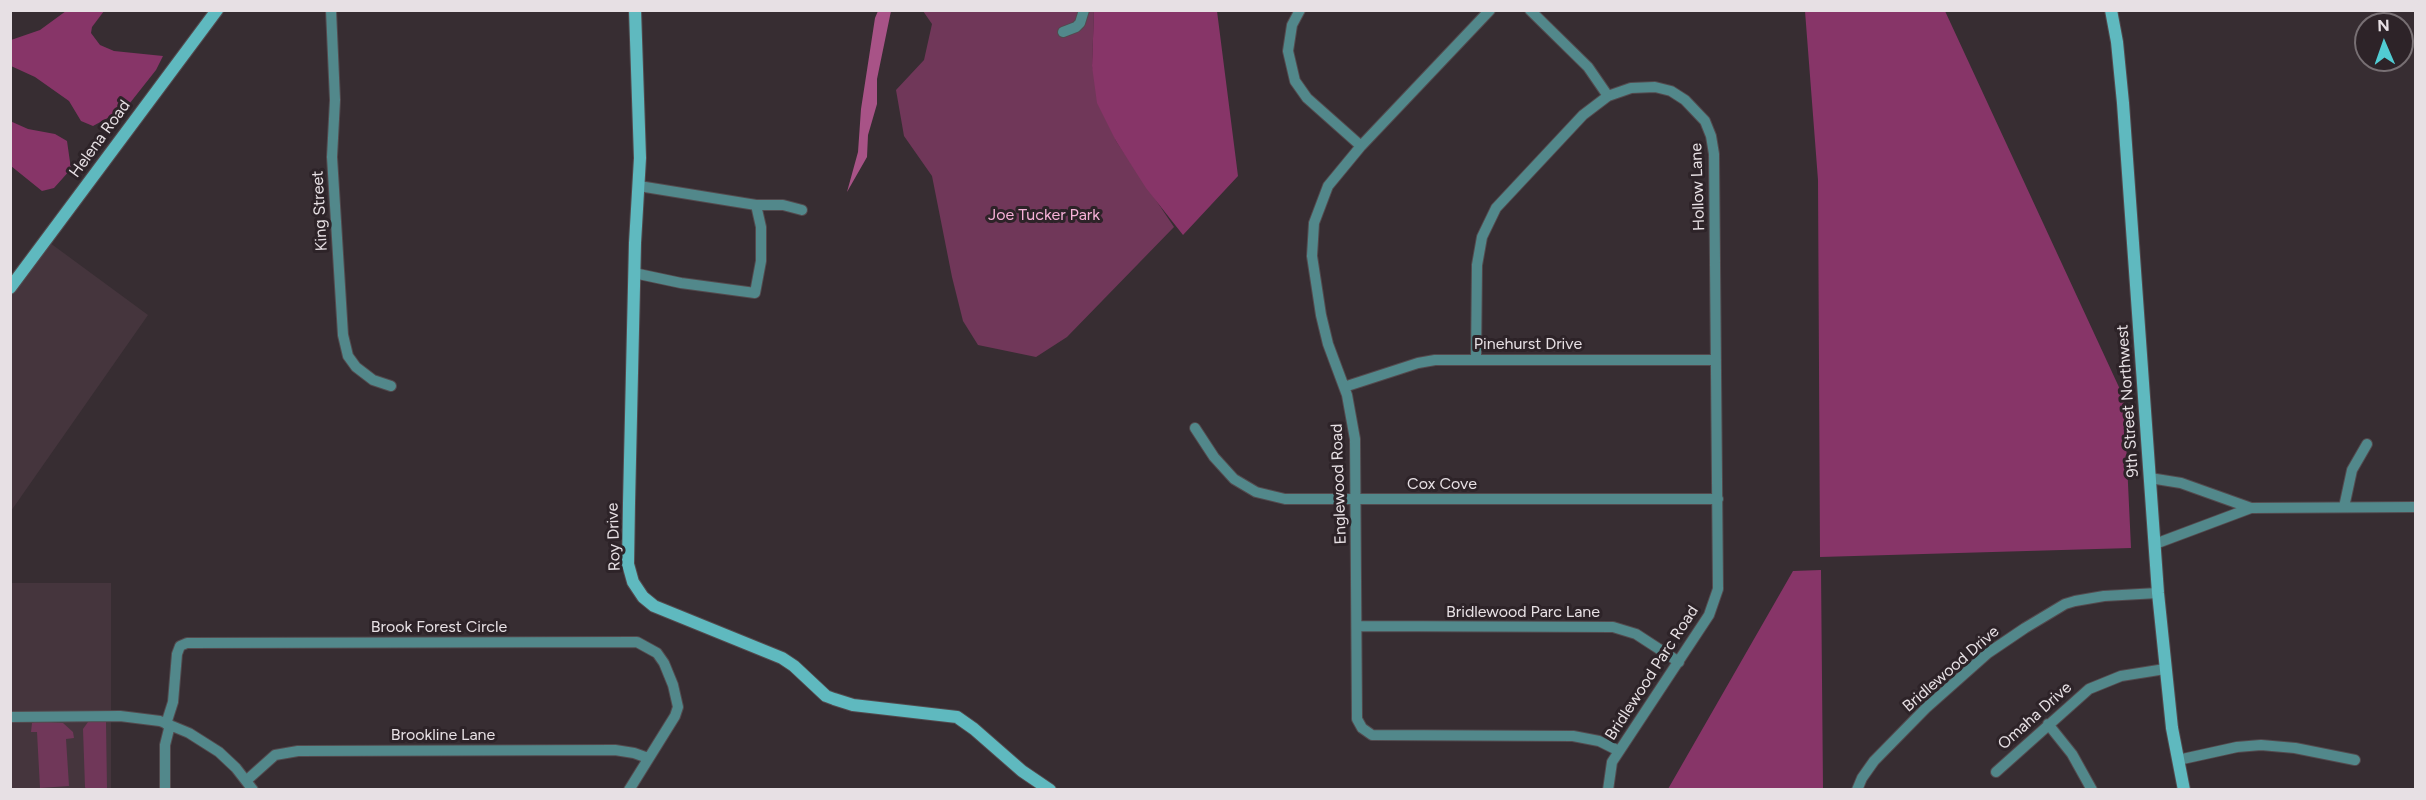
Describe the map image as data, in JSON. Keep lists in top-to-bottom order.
{
  "streets": {
    "street": [
      "Helena Road",
      "Hollow Lane",
      "King Street",
      "Pinehurst Drive",
      "9th Street Northwest",
      "Englewood Road",
      "Cox Cove",
      "Roy Drive",
      "Bridlewood Parc Lane",
      "Brook Forest Circle",
      "Bridlewood Drive",
      "Bridlewood Parc Road",
      "Omaha Drive",
      "Brookline Lane"
    ]
  },
  "crossings": [
    ["Hollow Lane", "Pinehurst Drive"],
    ["Hollow Lane", "Cox Cove"],
    ["Hollow Lane", "Bridlewood Parc Road"],
    ["Pinehurst Drive", "Englewood Road"],
    ["9th Street Northwest", "Bridlewood Drive"],
    ["9th Street Northwest", "Omaha Drive"],
    ["Englewood Road", "Cox Cove"],
    ["Englewood Road", "Bridlewood Parc Lane"],
    ["Englewood Road", "Bridlewood Parc Road"],
    ["Cox Cove", "Bridlewood Parc Road"],
    ["Bridlewood Parc Lane", "Bridlewood Parc Road"],
    ["Brook Forest Circle", "Brookline Lane"]
  ],
  "parks": ["Joe Tucker Park"],
  "north": "top"
}
